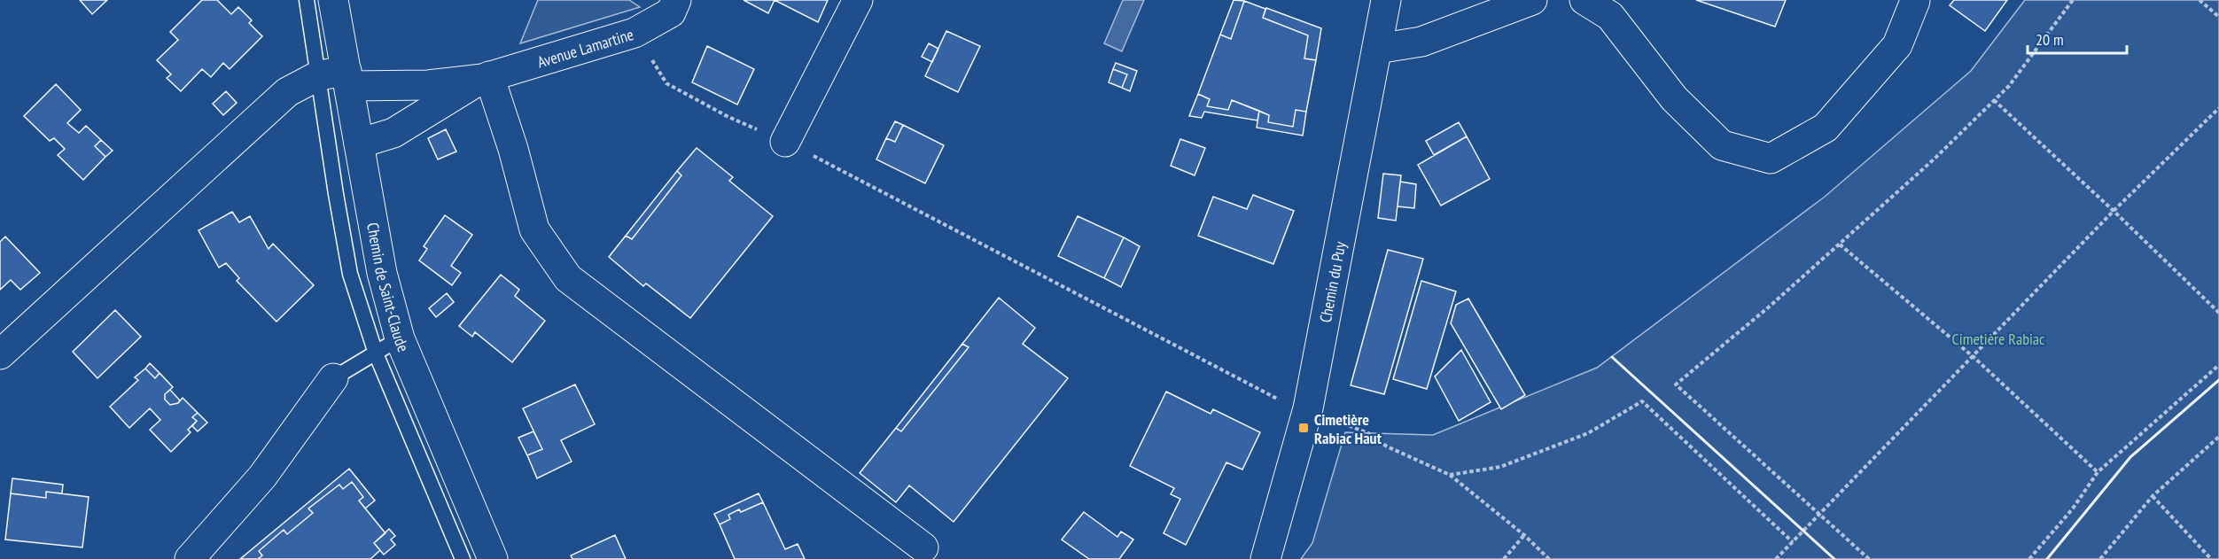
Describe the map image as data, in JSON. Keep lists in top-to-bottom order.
{
  "streets": {
    "street": ["Avenue Lamartine", "Chemin du Puy", "Chemin de Saint-Claude"]
  },
  "crossings": [
    ["Avenue Lamartine", "Chemin de Saint-Claude"]
  ],
  "parks": ["Cimetière Rabiac"],
  "places": {
    "transit": ["Cimetière Rabiac Haut"]
  },
  "scale_bar": "20 m"
}
